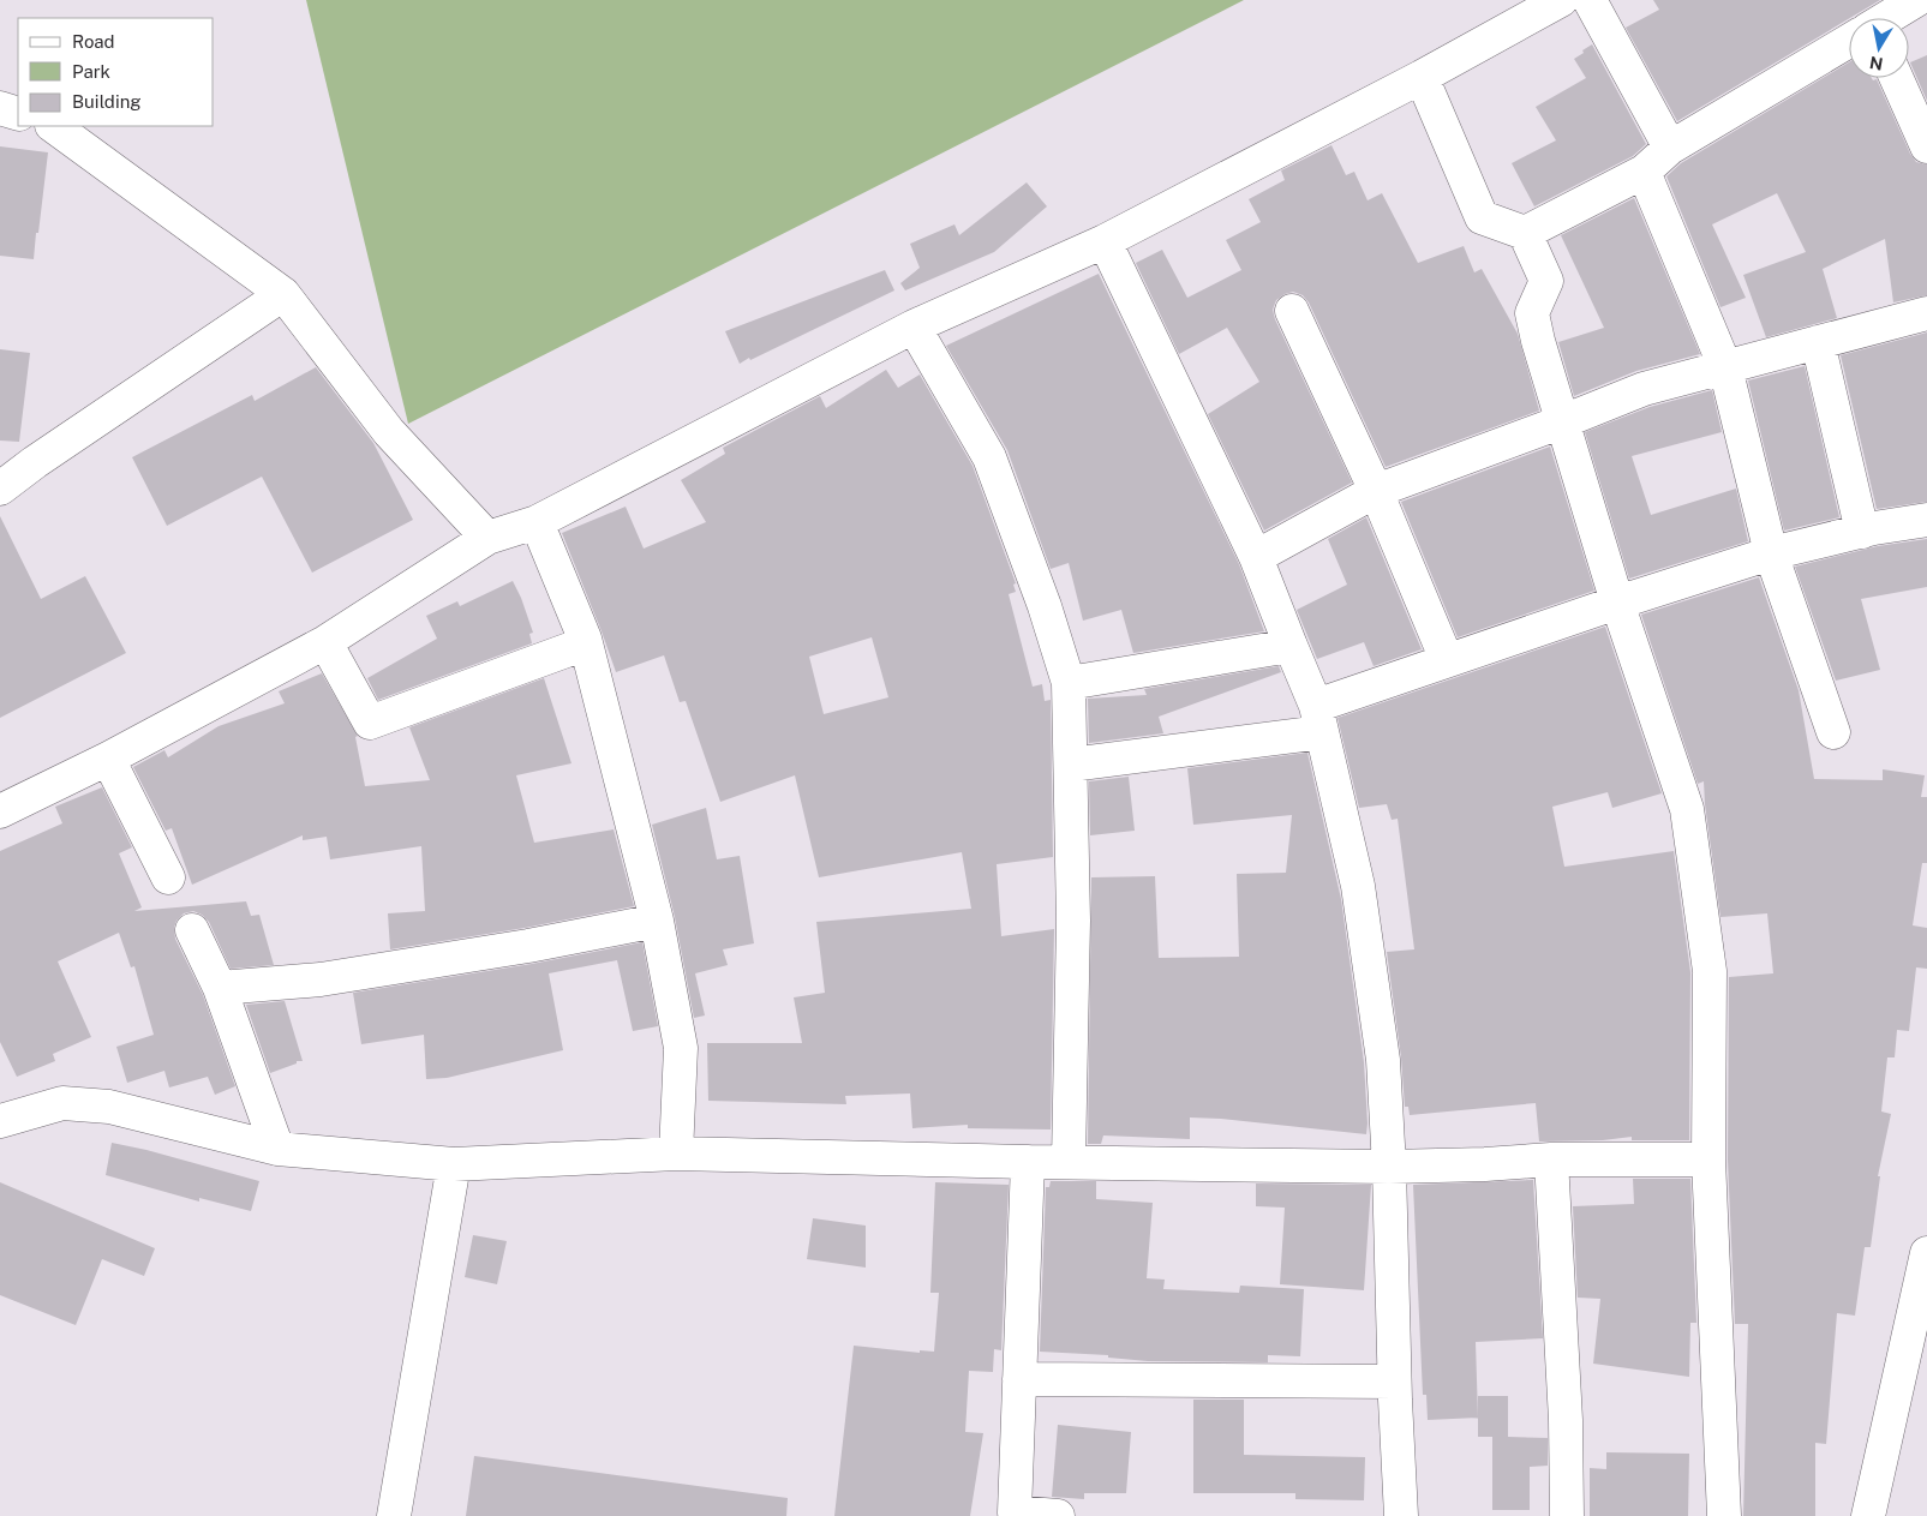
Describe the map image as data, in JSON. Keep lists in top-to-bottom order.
{
  "legend": ["Road", "Park", "Building"],
  "north": "bottom"
}
